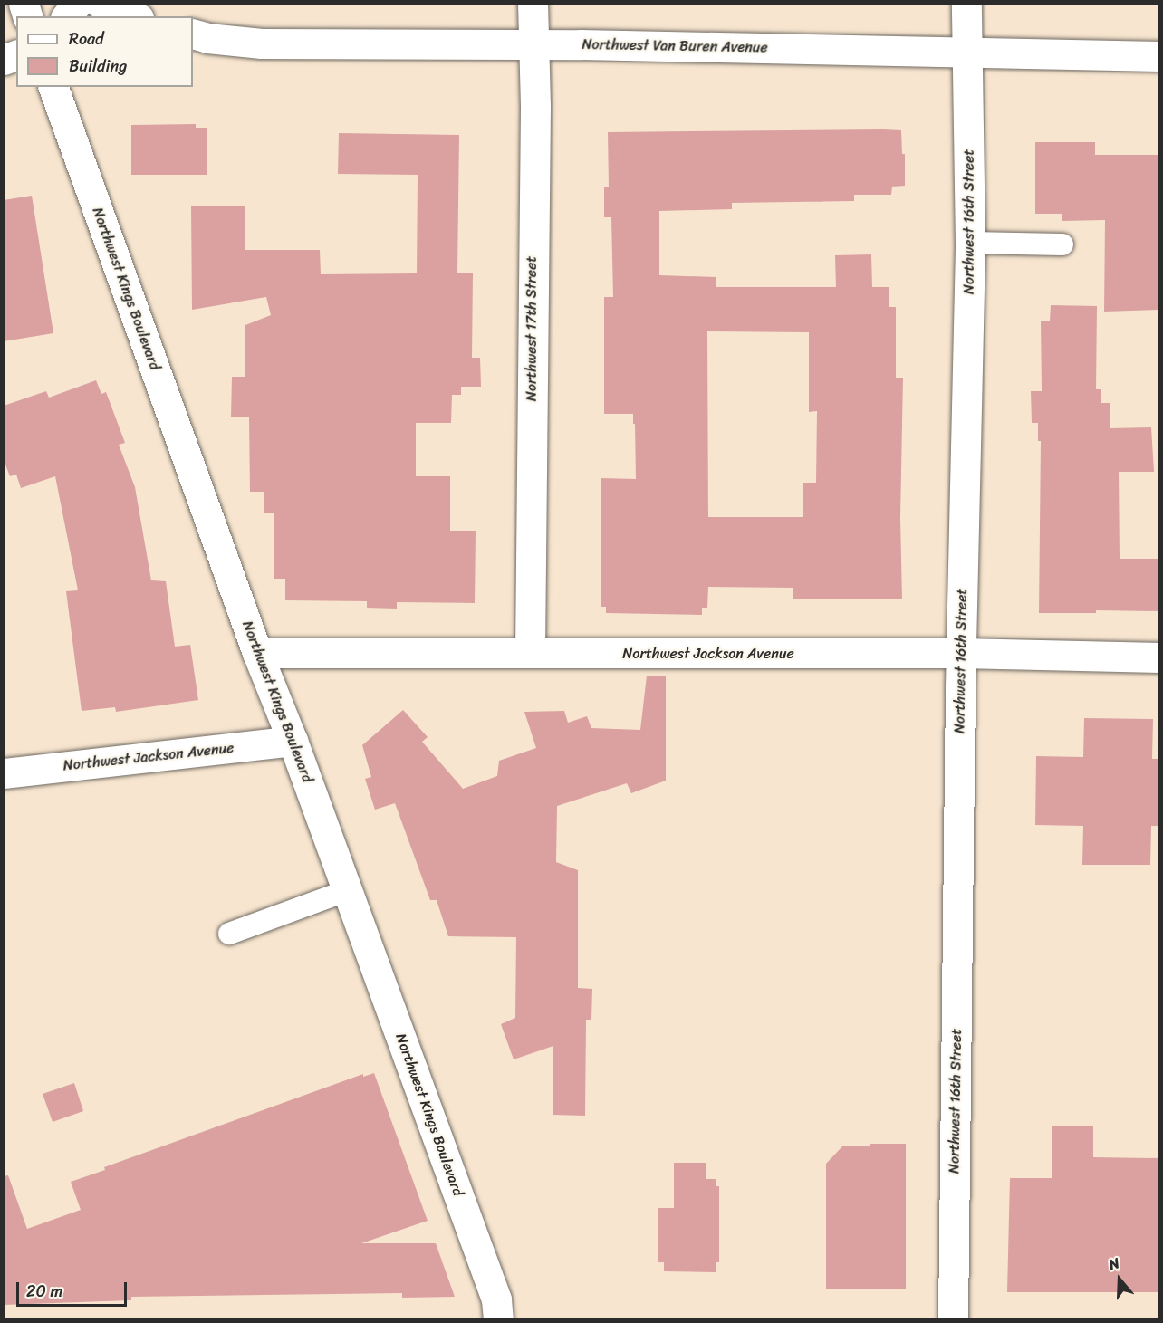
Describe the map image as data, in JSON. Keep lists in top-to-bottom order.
{
  "streets": {
    "street": [
      "Northwest Van Buren Avenue",
      "Northwest 16th Street",
      "Northwest Kings Boulevard",
      "Northwest 17th Street",
      "Northwest Jackson Avenue"
    ]
  },
  "crossings": [
    ["Northwest Van Buren Avenue", "Northwest 16th Street"],
    ["Northwest Van Buren Avenue", "Northwest 17th Street"],
    ["Northwest 16th Street", "Northwest Jackson Avenue"],
    ["Northwest Kings Boulevard", "Northwest Jackson Avenue"],
    ["Northwest 17th Street", "Northwest Jackson Avenue"]
  ],
  "legend": ["Road", "Building"],
  "scale_bar": "20 m",
  "north": "top"
}
